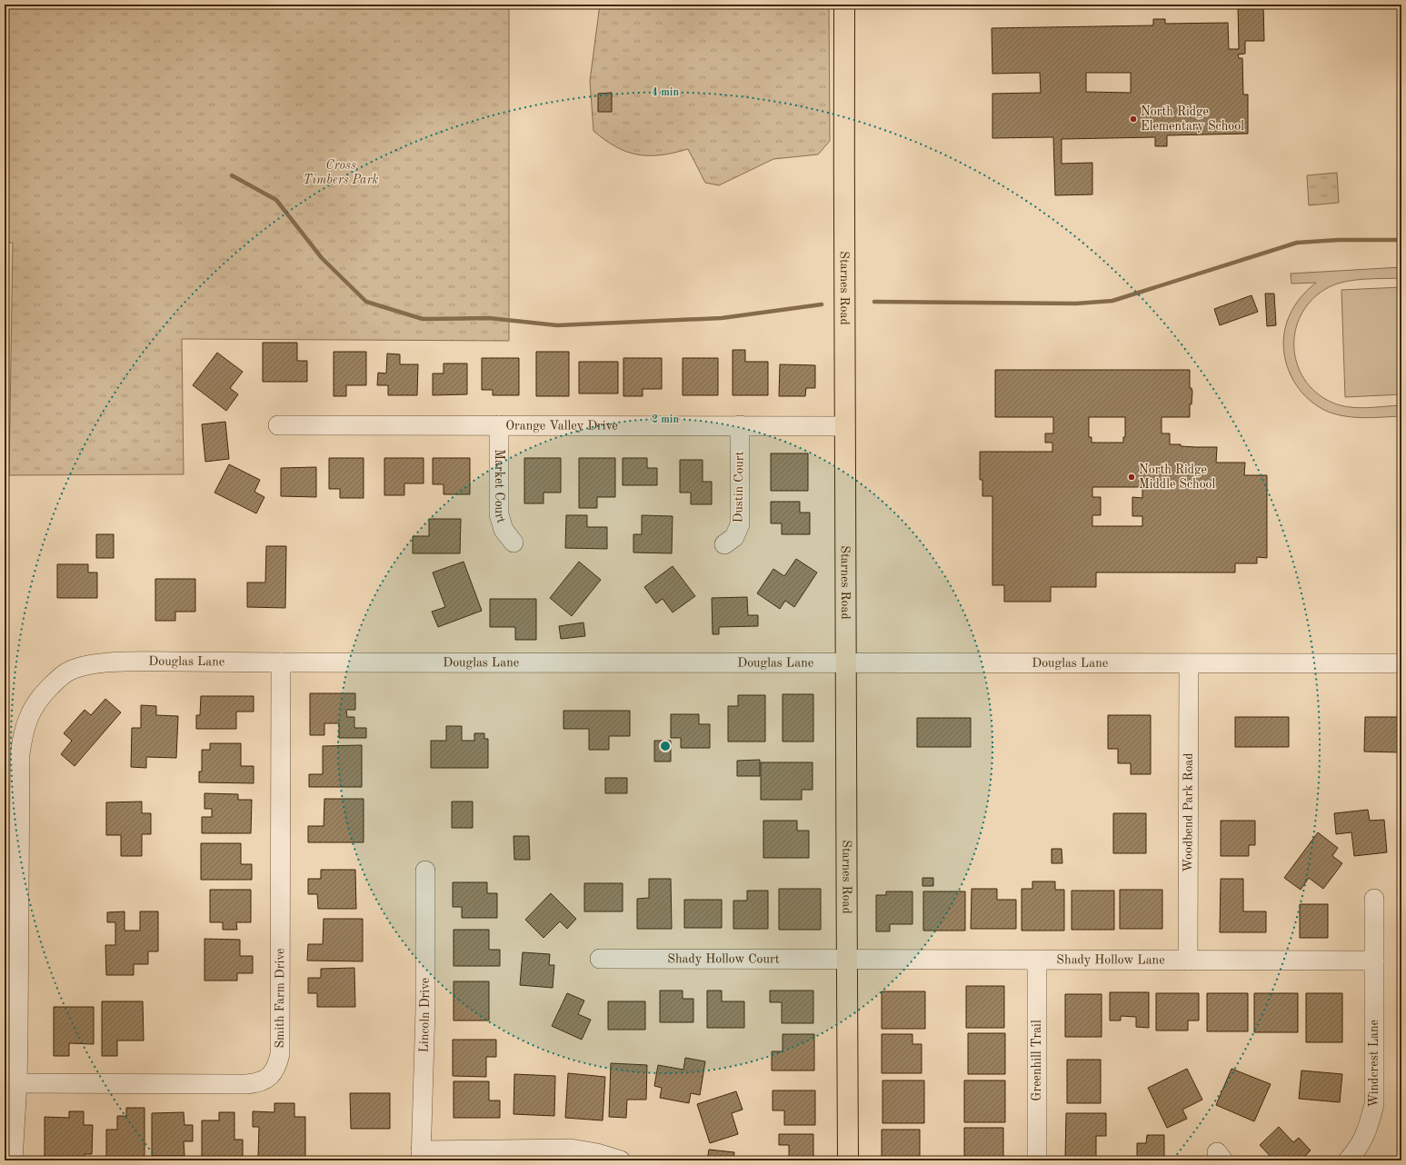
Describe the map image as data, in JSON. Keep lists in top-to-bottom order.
{
  "streets": {
    "main road": ["Starnes Road"],
    "street": [
      "Orange Valley Drive",
      "Market Court",
      "Dustin Court",
      "Douglas Lane",
      "Woodbend Park Road",
      "Shady Hollow Court",
      "Shady Hollow Lane",
      "Smith Farm Drive",
      "Lincoln Drive",
      "Greenhill Trail",
      "Windcrest Lane"
    ]
  },
  "crossings": [
    ["Starnes Road", "Orange Valley Drive"],
    ["Starnes Road", "Douglas Lane"],
    ["Starnes Road", "Shady Hollow Court"],
    ["Starnes Road", "Shady Hollow Lane"],
    ["Orange Valley Drive", "Market Court"],
    ["Orange Valley Drive", "Dustin Court"],
    ["Douglas Lane", "Woodbend Park Road"],
    ["Douglas Lane", "Smith Farm Drive"],
    ["Woodbend Park Road", "Shady Hollow Lane"],
    ["Shady Hollow Court", "Shady Hollow Lane"],
    ["Shady Hollow Lane", "Greenhill Trail"],
    ["Shady Hollow Lane", "Windcrest Lane"]
  ],
  "parks": ["Cross Timbers Park"],
  "places": ["North Ridge Elementary School", "North Ridge Middle School"],
  "rings": ["4 min", "2 min"]
}
